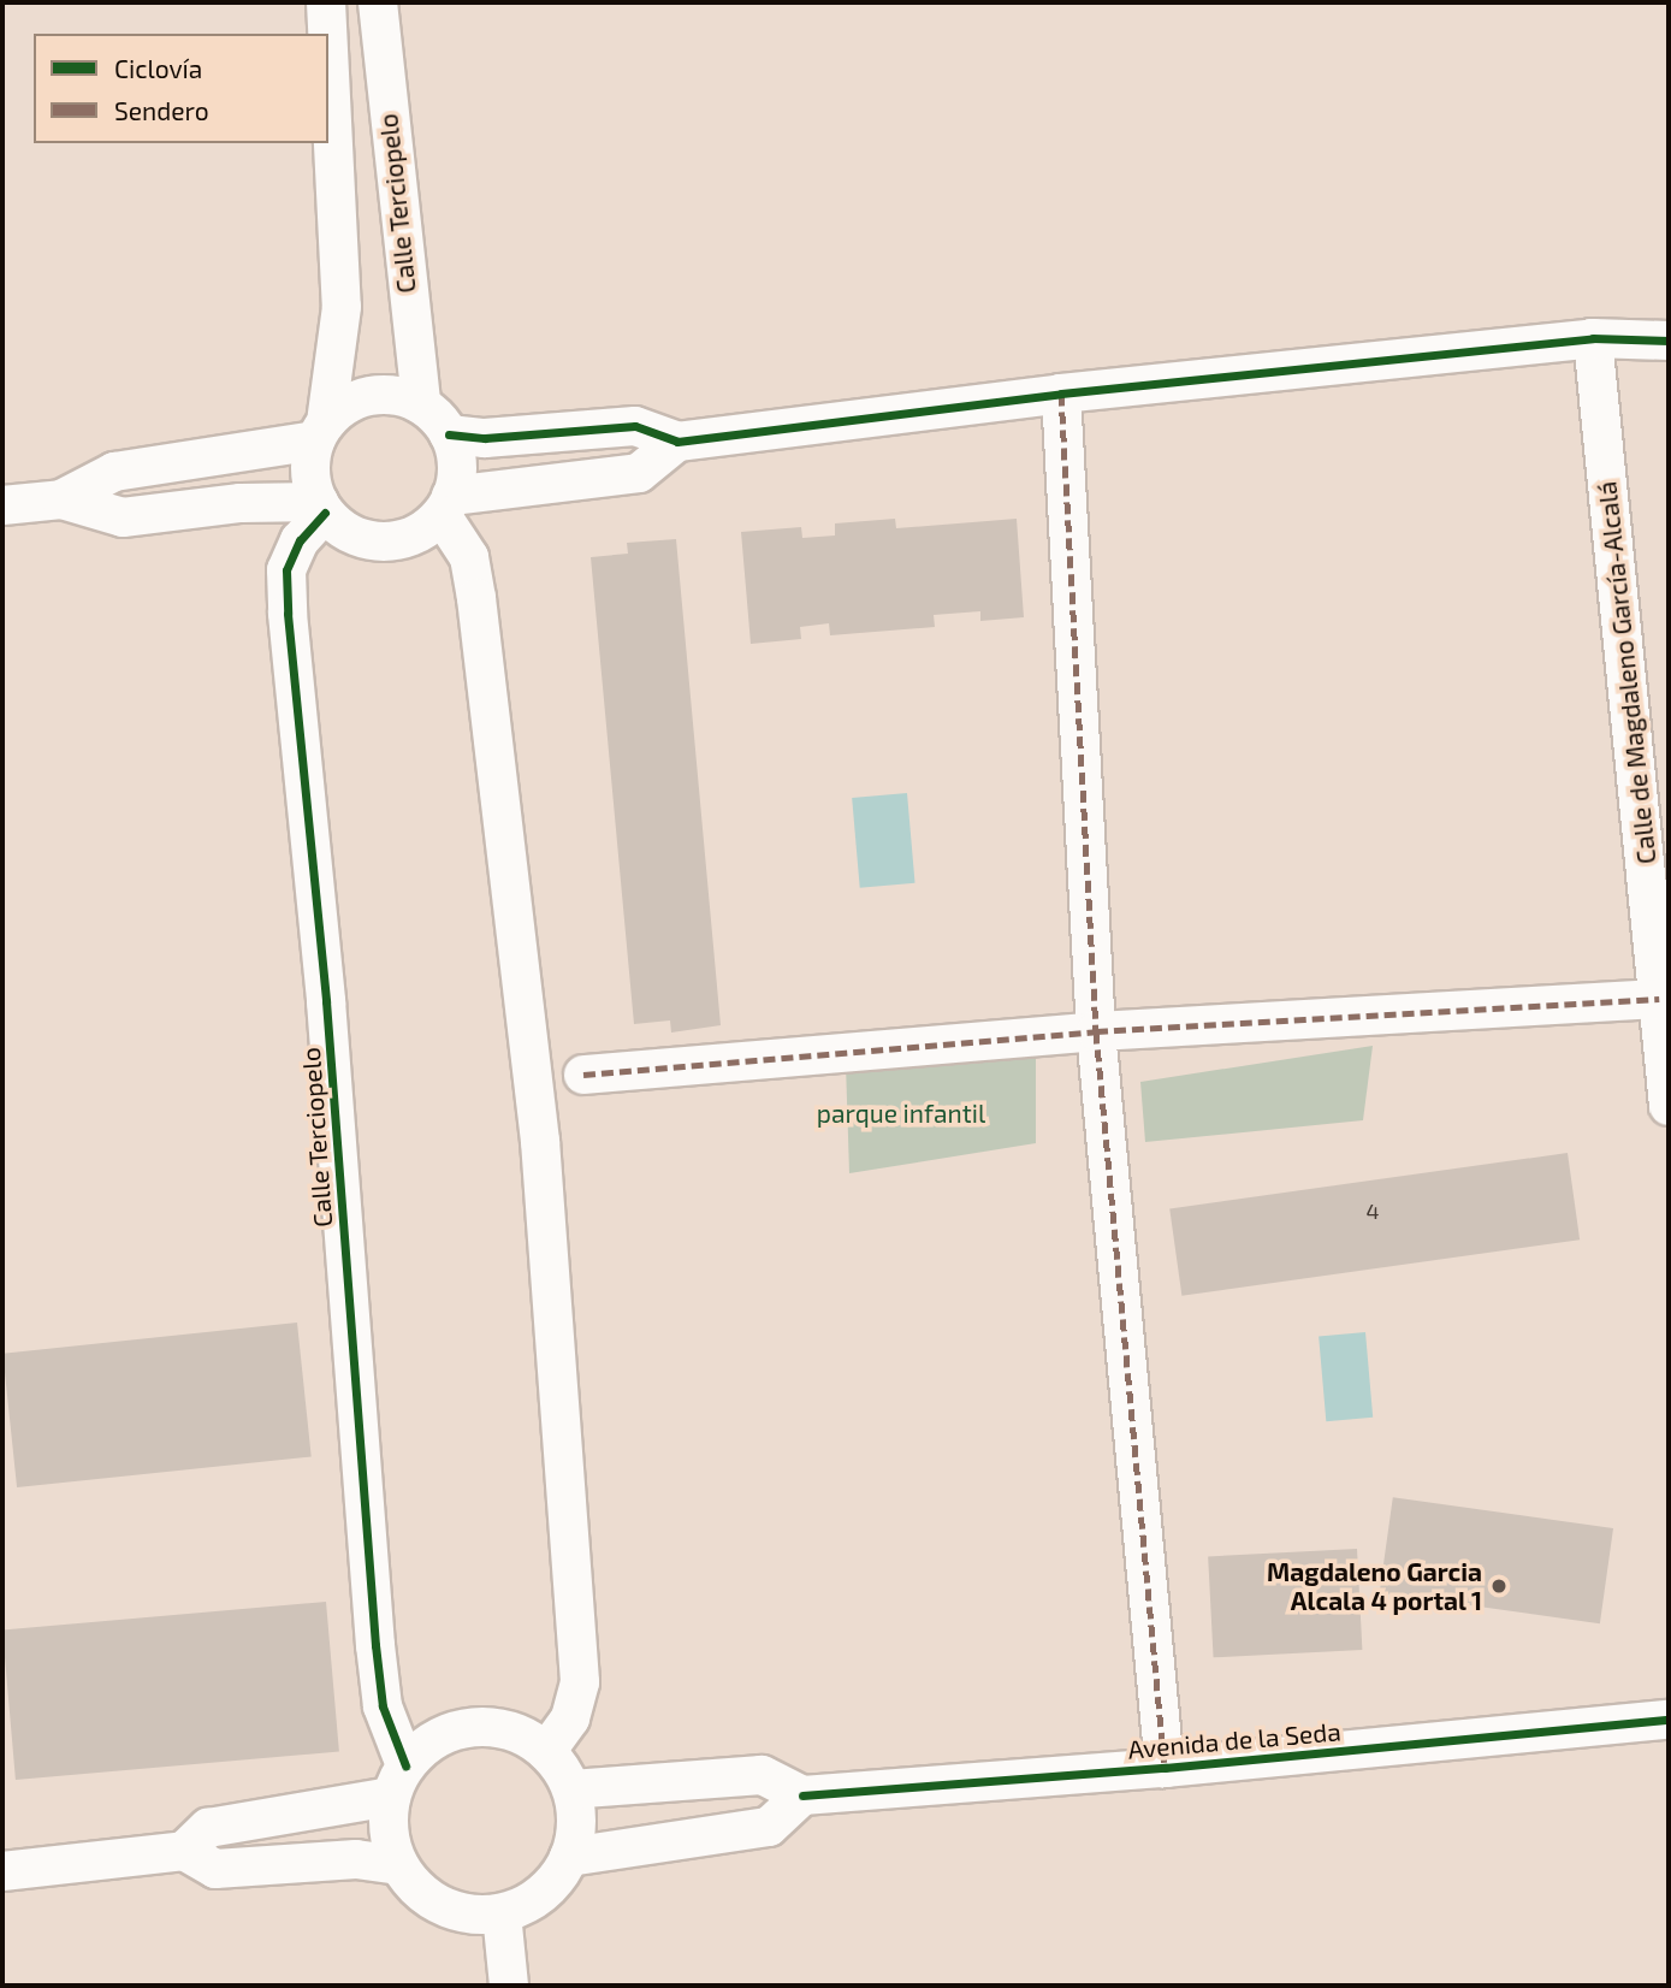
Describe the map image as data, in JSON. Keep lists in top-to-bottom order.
{
  "streets": {
    "street": ["Calle Terciopelo", "Calle de Magdaleno García-Alcalá", "Avenida de la Seda"]
  },
  "parks": ["parque infantil"],
  "places": ["Magdaleno Garcia Alcala 4 portal 1"],
  "house_numbers": ["4"],
  "legend": ["Ciclovía", "Sendero"]
}
